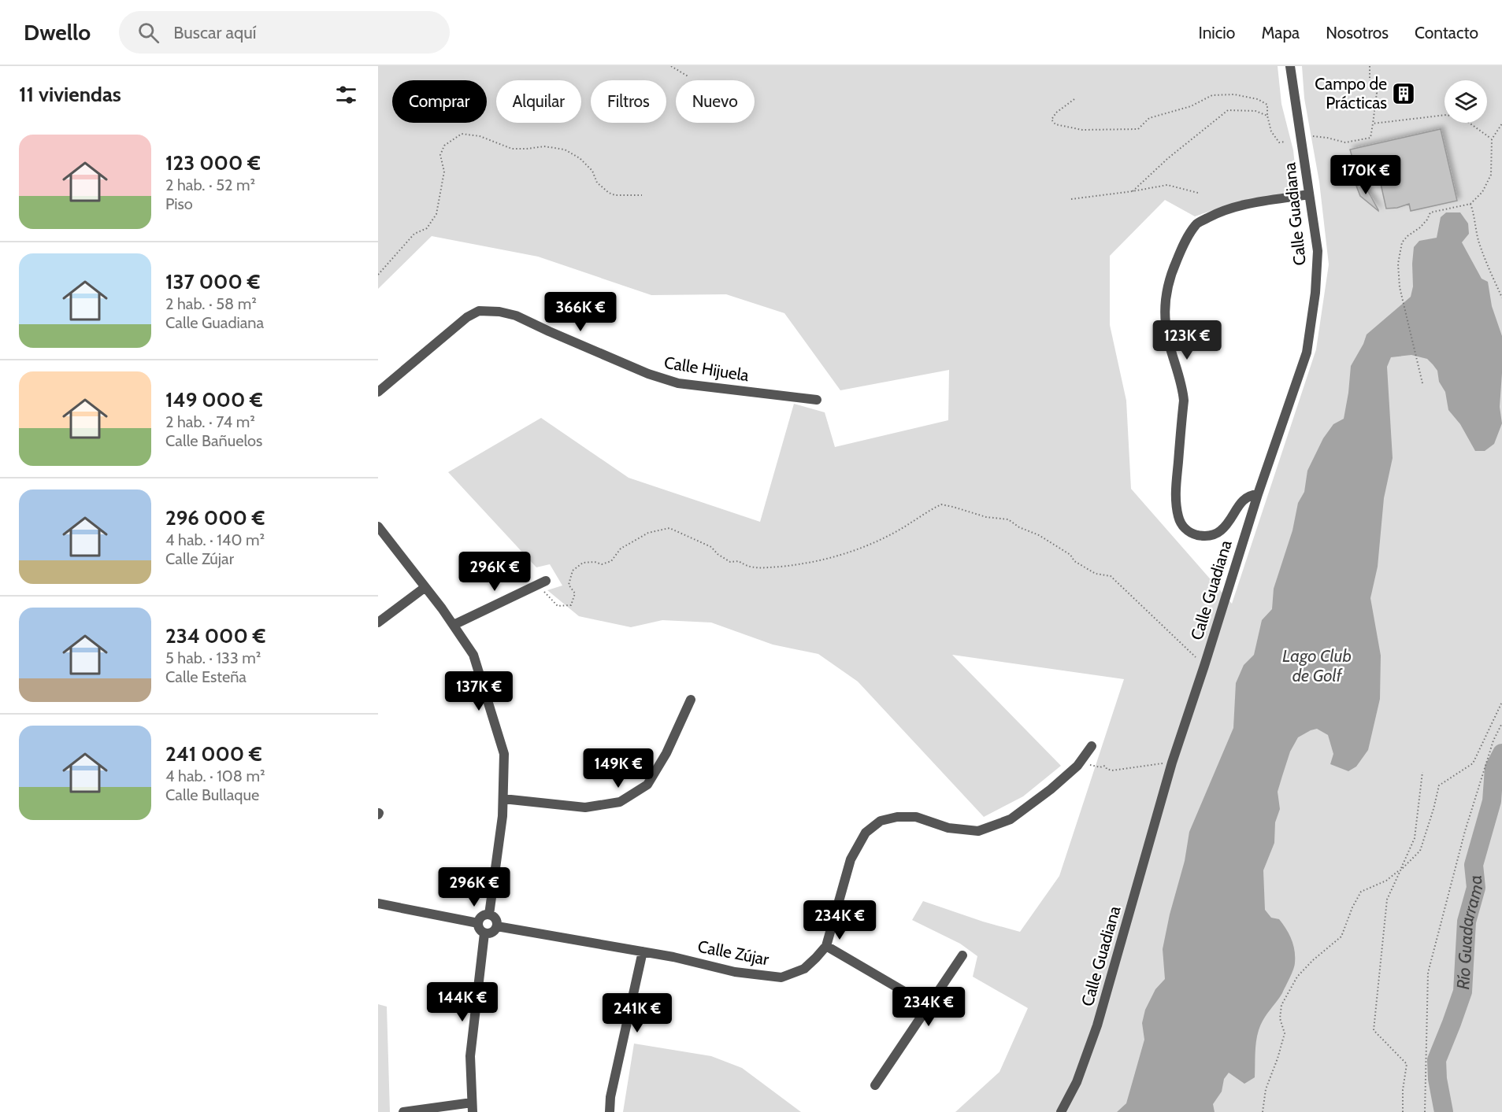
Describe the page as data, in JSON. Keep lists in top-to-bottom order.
{
  "streets": {
    "street": ["Calle Guadiana", "Calle Hijuela", "Calle Zújar"]
  },
  "water": ["Lago Club de Golf", "Río Guadarrama"],
  "places": {
    "building": ["Campo de Prácticas"]
  },
  "page": {
    "header": "Dwello",
    "search": "Buscar aquí",
    "nav": [
      "Inicio",
      "Mapa",
      "Nosotros",
      "Contacto"
    ],
    "heading": "11 viviendas",
    "chip": [
      "Comprar",
      "Alquilar",
      "Filtros",
      "Nuevo"
    ],
    "list": [
      {
        "name": "123 000 €",
        "note": "2 hab. · 52 m² · Piso"
      },
      {
        "name": "137 000 €",
        "note": "2 hab. · 58 m² · Calle Guadiana"
      },
      {
        "name": "149 000 €",
        "note": "2 hab. · 74 m² · Calle Bañuelos"
      },
      {
        "name": "296 000 €",
        "note": "4 hab. · 140 m² · Calle Zújar"
      },
      {
        "name": "234 000 €",
        "note": "5 hab. · 133 m² · Calle Esteña"
      },
      {
        "name": "241 000 €",
        "note": "4 hab. · 108 m² · Calle Bullaque"
      }
    ],
    "price": [
      "170K €",
      "366K €",
      "123K €",
      "296K €",
      "137K €",
      "149K €",
      "296K €",
      "234K €",
      "144K €",
      "234K €",
      "241K €"
    ]
  }
}
